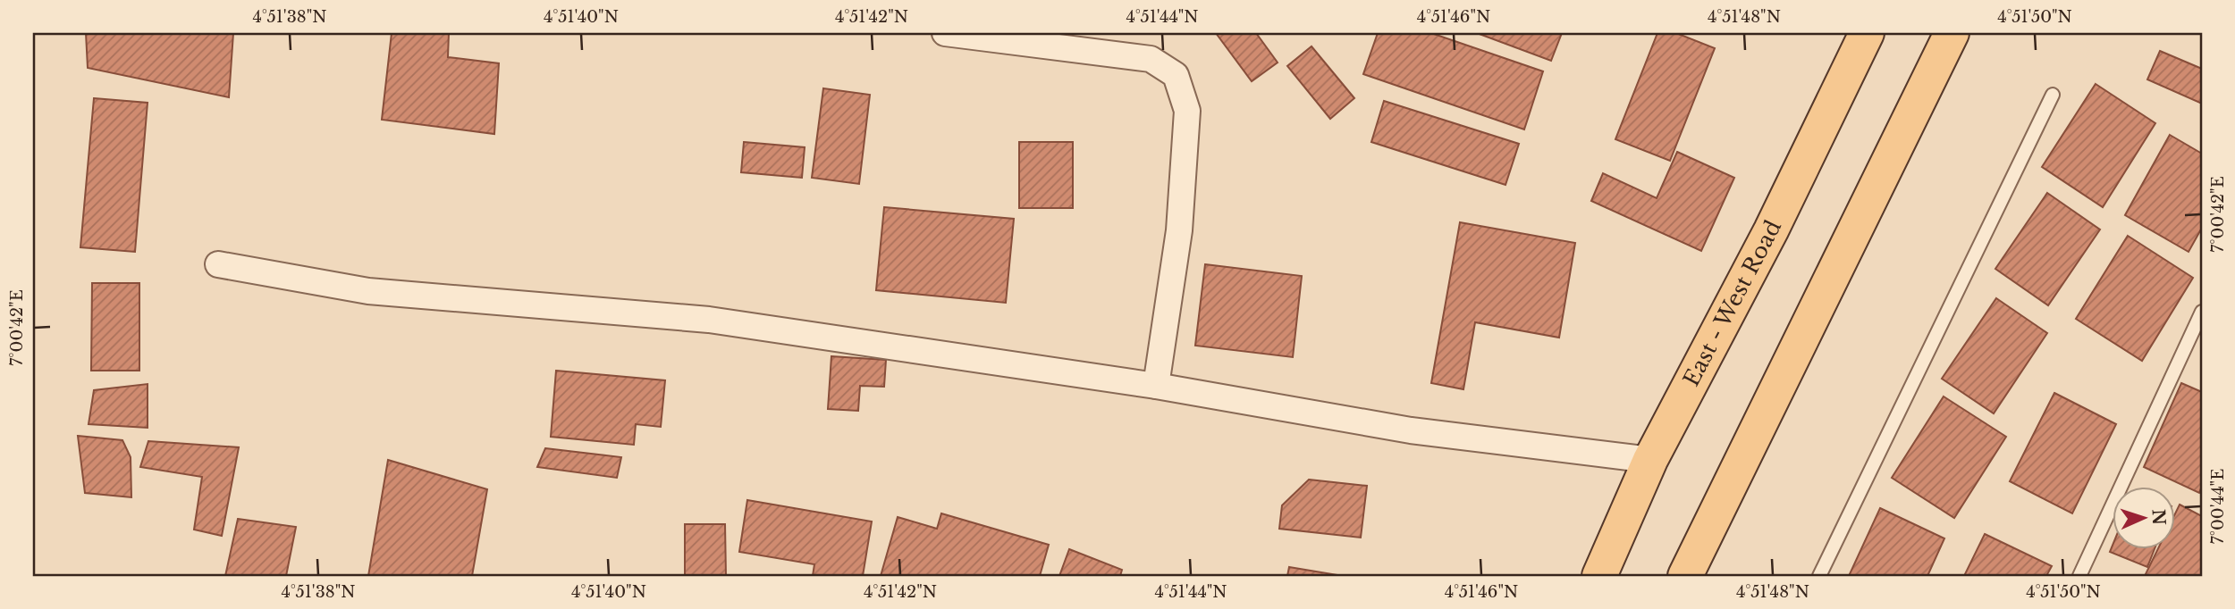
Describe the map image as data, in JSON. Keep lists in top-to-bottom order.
{
  "streets": {
    "main road": ["East - West Road"]
  },
  "north": "right",
  "coordinates": [
    "4°51'38\"N",
    "4°51'40\"N",
    "4°51'42\"N",
    "4°51'44\"N",
    "4°51'46\"N",
    "4°51'48\"N",
    "4°51'50\"N",
    "7°00'42\"E",
    "7°00'44\"E"
  ]
}
